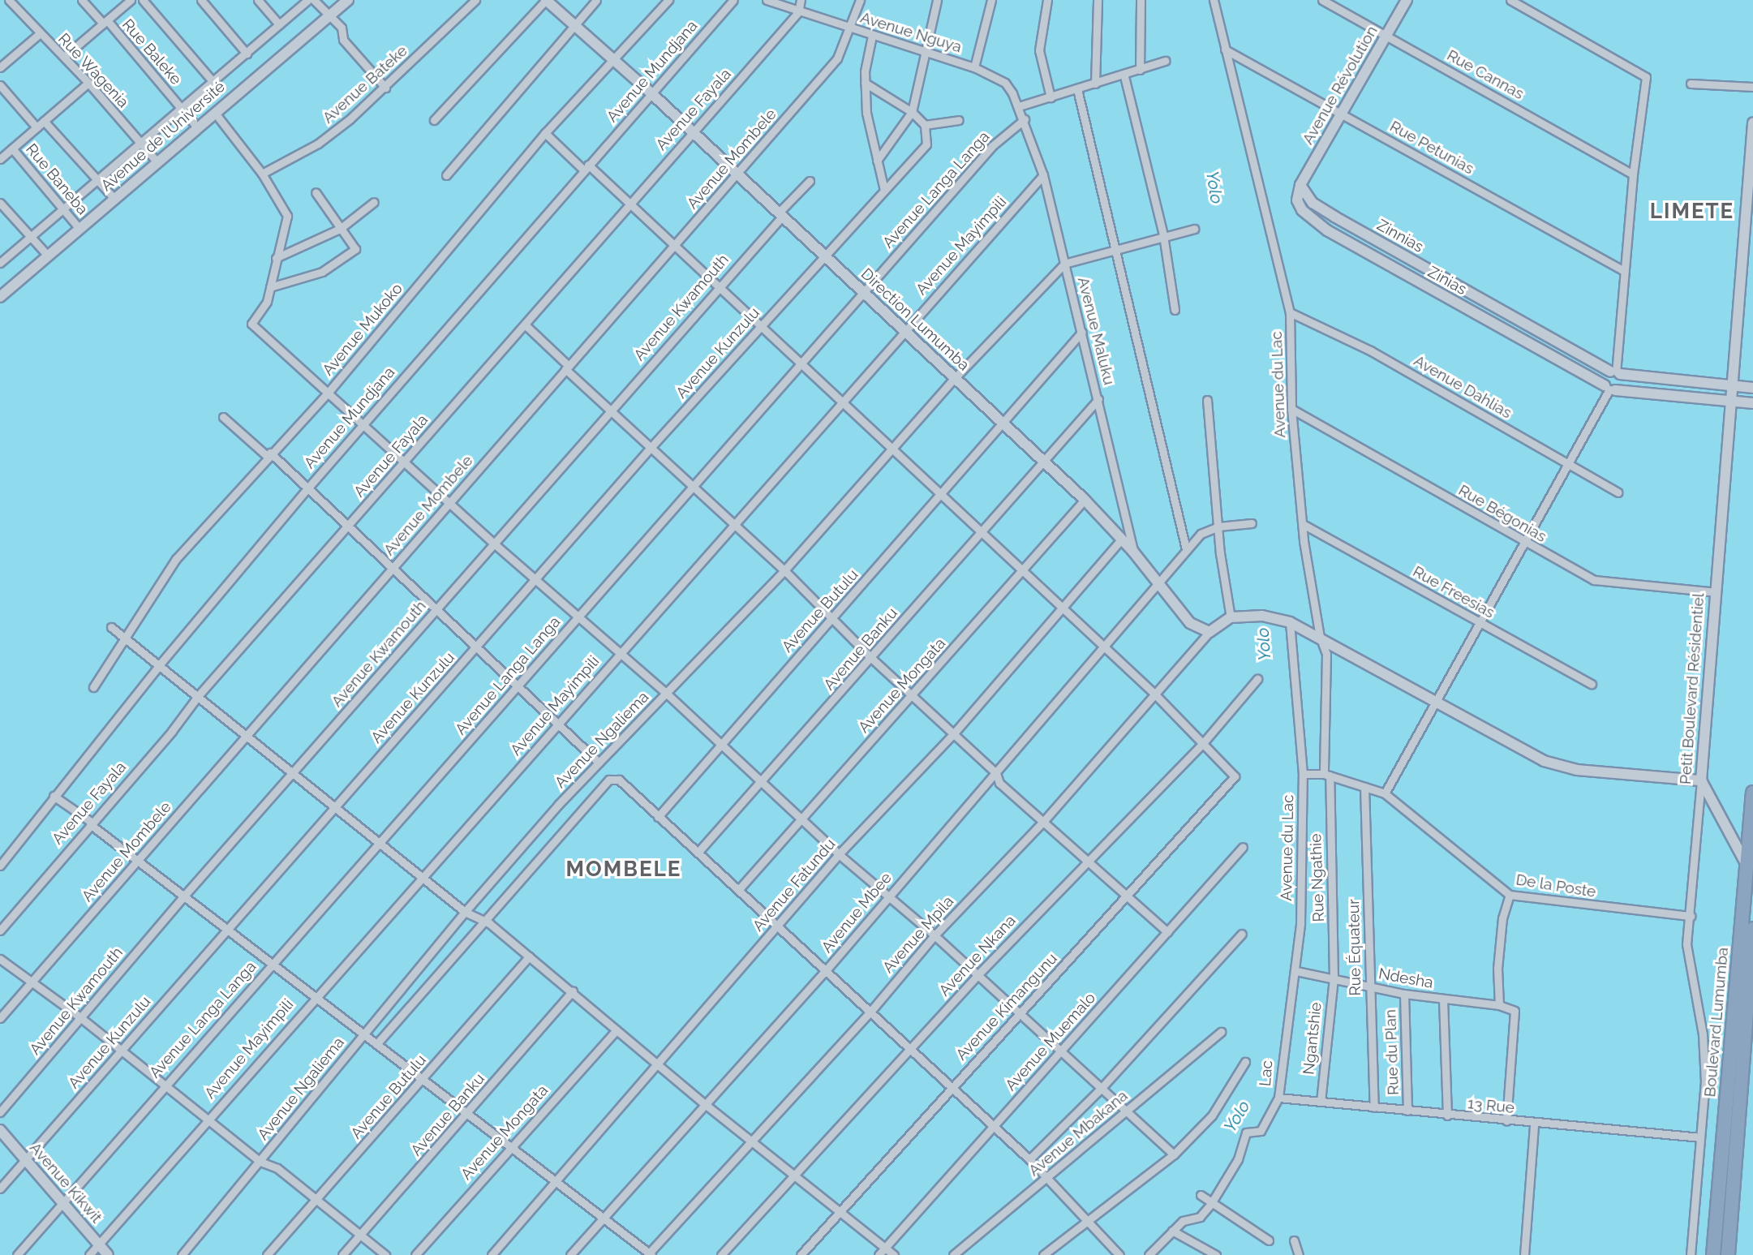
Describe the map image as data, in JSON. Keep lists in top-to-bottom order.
{
  "streets": {
    "highway": ["Boulevard Lumumba"],
    "street": [
      "Avenue Nguya",
      "Rue Baleke",
      "Rue Wagenia",
      "Avenue Mundjana",
      "Rue Cannas",
      "Avenue Bateke",
      "Avenue Révolution",
      "Avenue Fayala",
      "Avenue de l’Université",
      "Rue Petunias",
      "Avenue Mombele",
      "Rue Baneba",
      "Avenue Langa Langa",
      "Zinnias",
      "Avenue Mayimpili",
      "Zinias",
      "Avenue Kwamouth",
      "Direction Lumumba",
      "Avenue Mukoko",
      "Avenue Maluku",
      "Avenue Kunzulu",
      "Avenue du Lac",
      "Avenue Dahlias",
      "Rue Bégonias",
      "Rue Freesias",
      "Avenue Butulu",
      "Avenue Banku",
      "Avenue Mongata",
      "Petit Boulevard Résidentiel",
      "Avenue Ngaliema",
      "Rue Ngathie",
      "Avenue Fatundu",
      "De la Poste",
      "Avenue Mbee",
      "Avenue Mpila",
      "Rue Équateur",
      "Avenue Nkana",
      "Ndesha",
      "Avenue Kimangunu",
      "Ngantshie",
      "Avenue Muemalo",
      "Rue du Plan",
      "Lac",
      "13 Rue",
      "Avenue Mbakana",
      "Avenue Kikwit"
    ]
  },
  "crossings": [
    ["Avenue Nguya", "Avenue Fayala"],
    ["Avenue Nguya", "Avenue Mombele"],
    ["Avenue Nguya", "Avenue Langa Langa"],
    ["Avenue Nguya", "Avenue Maluku"],
    ["Rue Baleke", "Avenue de l’Université"],
    ["Rue Wagenia", "Avenue de l’Université"],
    ["Avenue Mundjana", "Direction Lumumba"],
    ["Rue Cannas", "Avenue Révolution"],
    ["Avenue Révolution", "Rue Petunias"],
    ["Avenue Révolution", "Zinnias"],
    ["Avenue Révolution", "Zinias"],
    ["Avenue Fayala", "Direction Lumumba"],
    ["Avenue de l’Université", "Rue Baneba"],
    ["Rue Petunias", "Avenue du Lac"],
    ["Avenue Mombele", "Direction Lumumba"],
    ["Avenue Langa Langa", "Direction Lumumba"],
    ["Avenue Langa Langa", "Avenue Maluku"],
    ["Avenue Langa Langa", "Avenue Kikwit"],
    ["Zinnias", "Zinias"],
    ["Avenue Mayimpili", "Direction Lumumba"],
    ["Avenue Mayimpili", "Avenue Maluku"],
    ["Avenue Mayimpili", "Avenue Kikwit"],
    ["Avenue Kwamouth", "Direction Lumumba"],
    ["Direction Lumumba", "Avenue Mukoko"],
    ["Direction Lumumba", "Avenue Maluku"],
    ["Direction Lumumba", "Avenue Kunzulu"],
    ["Direction Lumumba", "Avenue Butulu"],
    ["Direction Lumumba", "Avenue Banku"],
    ["Direction Lumumba", "Avenue Mongata"],
    ["Direction Lumumba", "Avenue Ngaliema"],
    ["Direction Lumumba", "Avenue Fatundu"],
    ["Direction Lumumba", "Avenue Mbee"],
    ["Direction Lumumba", "Avenue Mpila"],
    ["Avenue Maluku", "Avenue Butulu"],
    ["Avenue Maluku", "Avenue Banku"],
    ["Avenue Maluku", "Avenue Ngaliema"],
    ["Avenue Kunzulu", "Avenue Kikwit"],
    ["Avenue du Lac", "Avenue Dahlias"],
    ["Avenue du Lac", "Rue Bégonias"],
    ["Avenue du Lac", "Rue Freesias"],
    ["Avenue du Lac", "Rue Ngathie"],
    ["Avenue du Lac", "De la Poste"],
    ["Avenue du Lac", "Ndesha"],
    ["Avenue du Lac", "Lac"],
    ["Rue Bégonias", "Petit Boulevard Résidentiel"],
    ["Petit Boulevard Résidentiel", "De la Poste"],
    ["Petit Boulevard Résidentiel", "13 Rue"],
    ["Rue Ngathie", "De la Poste"],
    ["Rue Ngathie", "Ndesha"],
    ["Rue Ngathie", "Ngantshie"],
    ["De la Poste", "Rue Équateur"],
    ["Rue Équateur", "Ndesha"],
    ["Rue Équateur", "13 Rue"],
    ["Avenue Nkana", "Avenue Kimangunu"],
    ["Ndesha", "Ngantshie"],
    ["Ndesha", "Rue du Plan"],
    ["Ndesha", "Lac"],
    ["Ndesha", "13 Rue"],
    ["Ngantshie", "13 Rue"],
    ["Rue du Plan", "13 Rue"],
    ["Lac", "13 Rue"]
  ],
  "districts": ["LIMETE", "MOMBELE"],
  "water": ["Yolo"]
}
